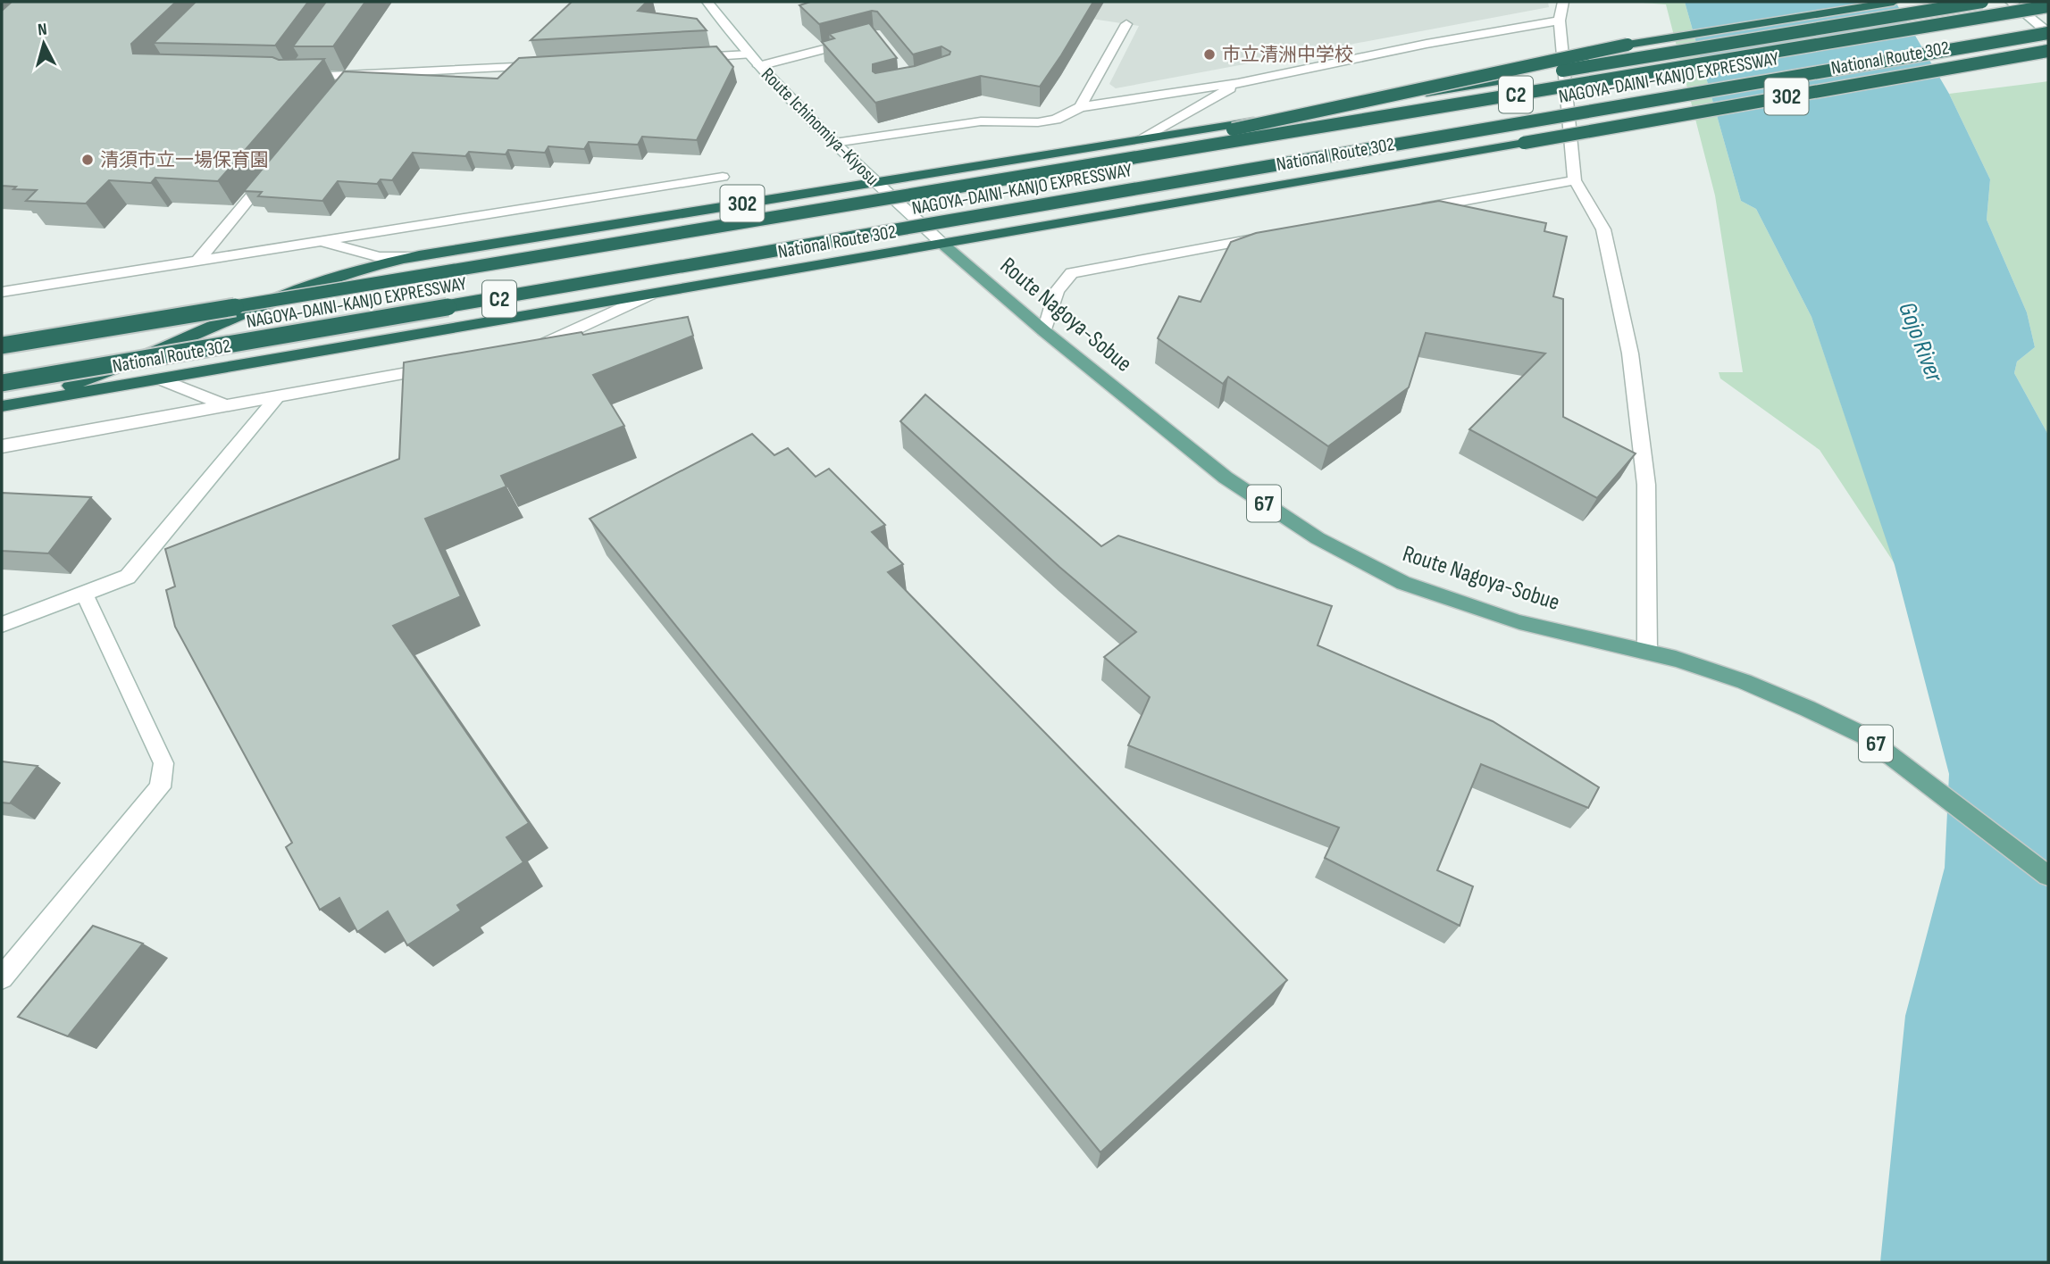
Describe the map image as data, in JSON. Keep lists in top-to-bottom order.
{
  "streets": {
    "highway": [
      "National Route 302",
      "NAGOYA-DAINI-KANJO EXPRESSWAY",
      "C2",
      "302"
    ],
    "main road": ["Route Nagoya-Sobue", "67"],
    "street": ["Route Ichinomiya-Kiyosu"]
  },
  "crossings": [
    ["National Route 302", "Route Ichinomiya-Kiyosu"],
    ["National Route 302", "Route Nagoya-Sobue"],
    ["Route Ichinomiya-Kiyosu", "Route Nagoya-Sobue"]
  ],
  "water": ["Gojo River"],
  "places": ["市立清洲中学校", "清須市立一場保育園"],
  "north": "top"
}
